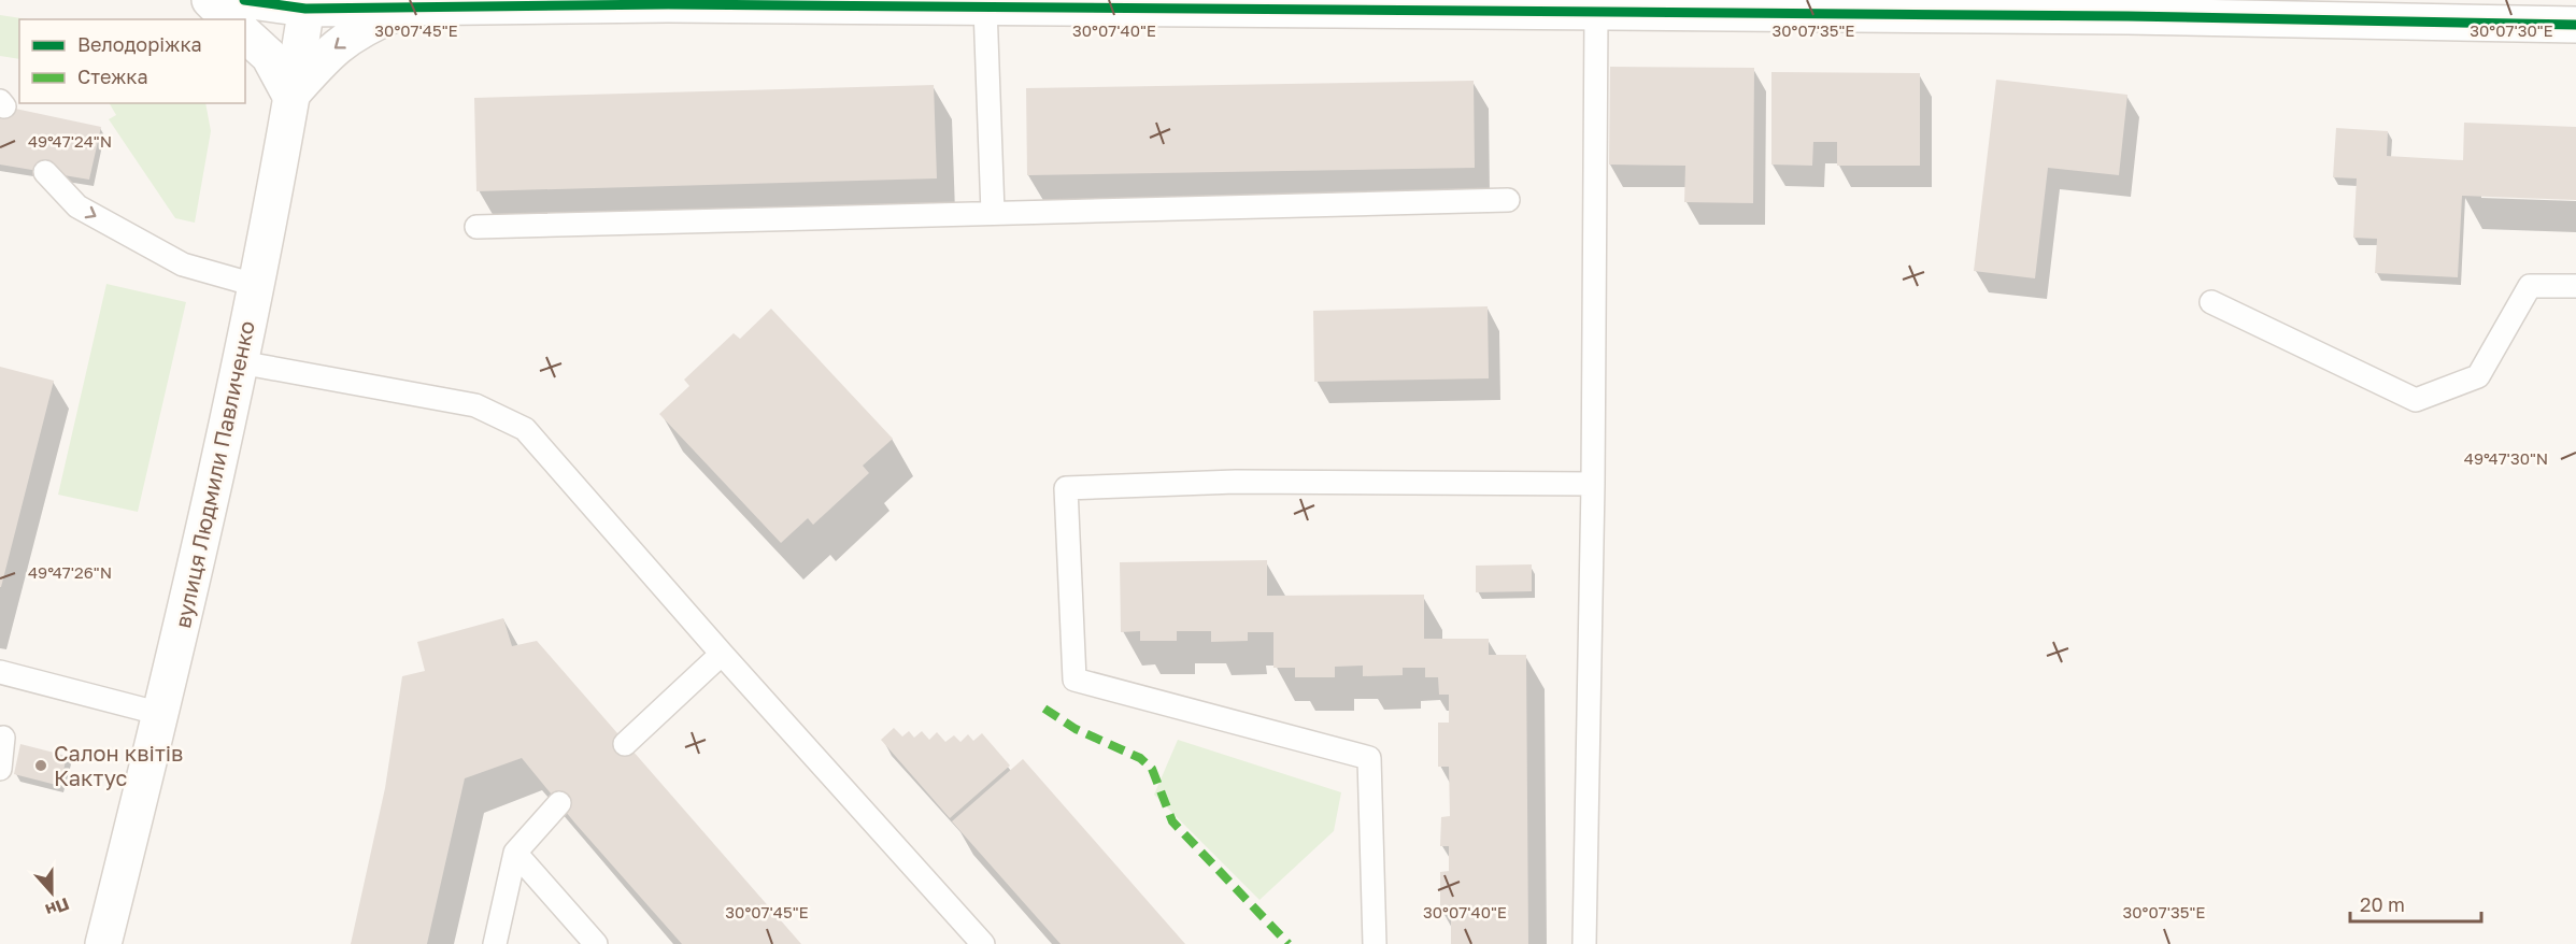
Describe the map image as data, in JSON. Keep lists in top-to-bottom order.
{
  "streets": {
    "street": ["вулиця Людмили Павличенко"]
  },
  "places": ["Салон квітів Кактус"],
  "legend": ["Велодоріжка", "Стежка"],
  "scale_bar": "20 m",
  "north": "bottom",
  "coordinates": [
    "30°07'45\"E",
    "30°07'40\"E",
    "30°07'35\"E",
    "30°07'30\"E",
    "49°47'24\"N",
    "49°47'30\"N",
    "49°47'26\"N"
  ]
}
